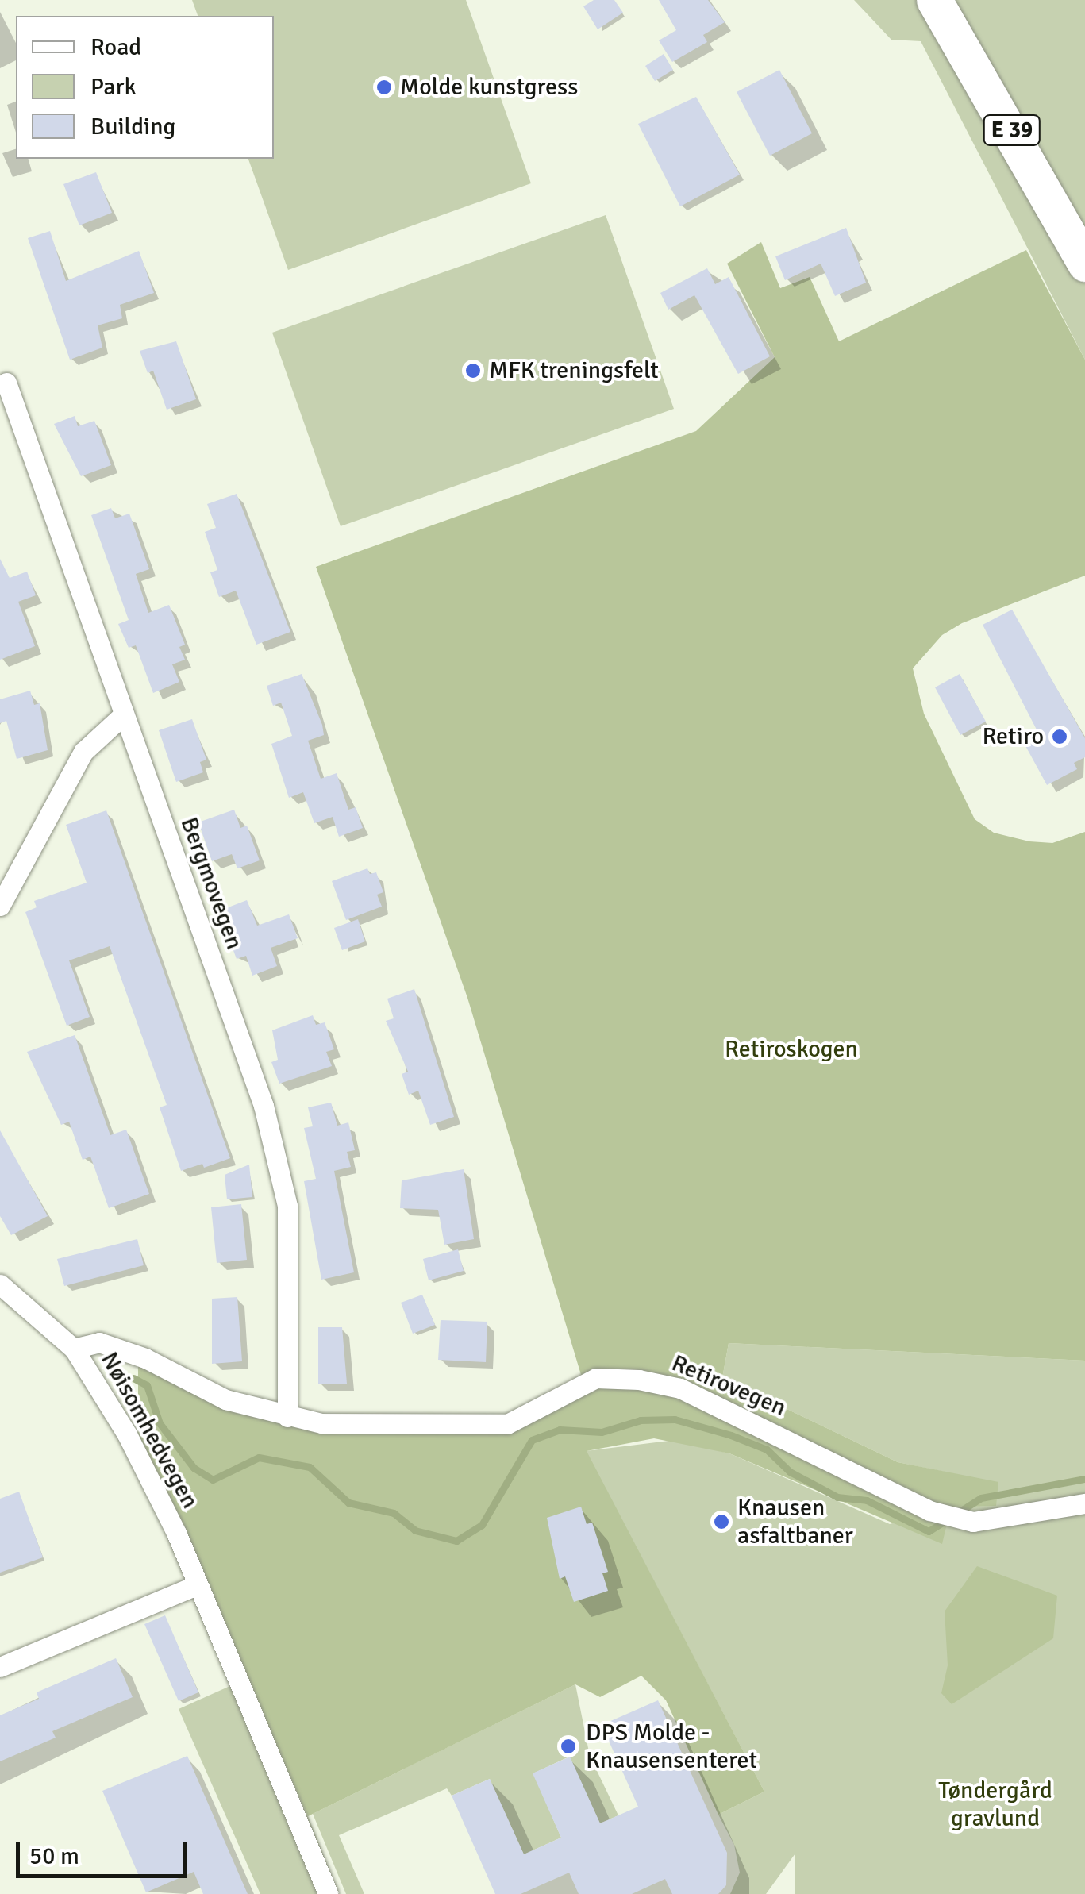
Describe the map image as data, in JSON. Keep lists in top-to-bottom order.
{
  "streets": {
    "highway": ["E 39"],
    "street": ["Bergmovegen", "Retirovegen", "Nøisomhedvegen"]
  },
  "crossings": [
    ["Bergmovegen", "Retirovegen"],
    ["Retirovegen", "Nøisomhedvegen"]
  ],
  "parks": ["Retiroskogen", "Tøndergård gravlund"],
  "places": [
    "Molde kunstgress",
    "MFK treningsfelt",
    "Retiro",
    "Knausen asfaltbaner",
    "DPS Molde - Knausensenteret"
  ],
  "legend": ["Road", "Park", "Building"],
  "scale_bar": "50 m"
}
